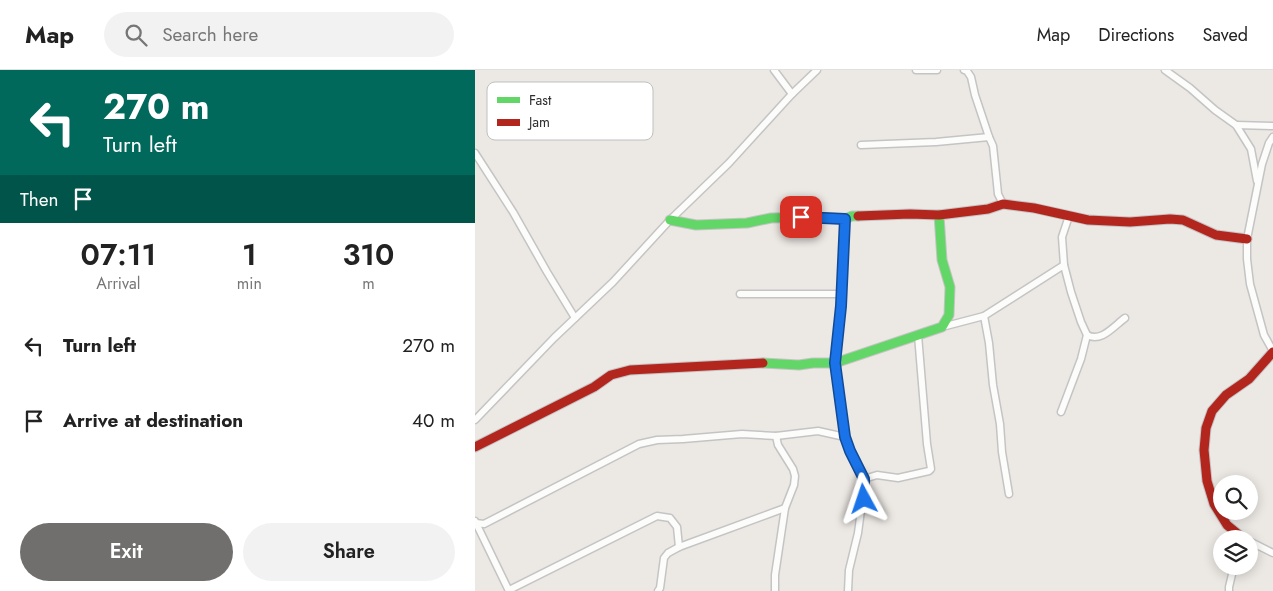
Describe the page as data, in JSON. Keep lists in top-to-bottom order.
{
  "legend": ["Fast", "Jam"],
  "page": {
    "header": "Map",
    "search": "Search here",
    "nav": ["Map", "Directions", "Saved"],
    "turn": ["270 m", "Turn left"],
    "then": "Then",
    "eta": [
      "07:11",
      "Arrival",
      "1",
      "min",
      "310",
      "m"
    ],
    "list": [
      {
        "name": "Turn left",
        "value": "270 m"
      },
      {
        "name": "Arrive at destination",
        "value": "40 m"
      }
    ],
    "buttons": ["Exit", "Share"]
  }
}
